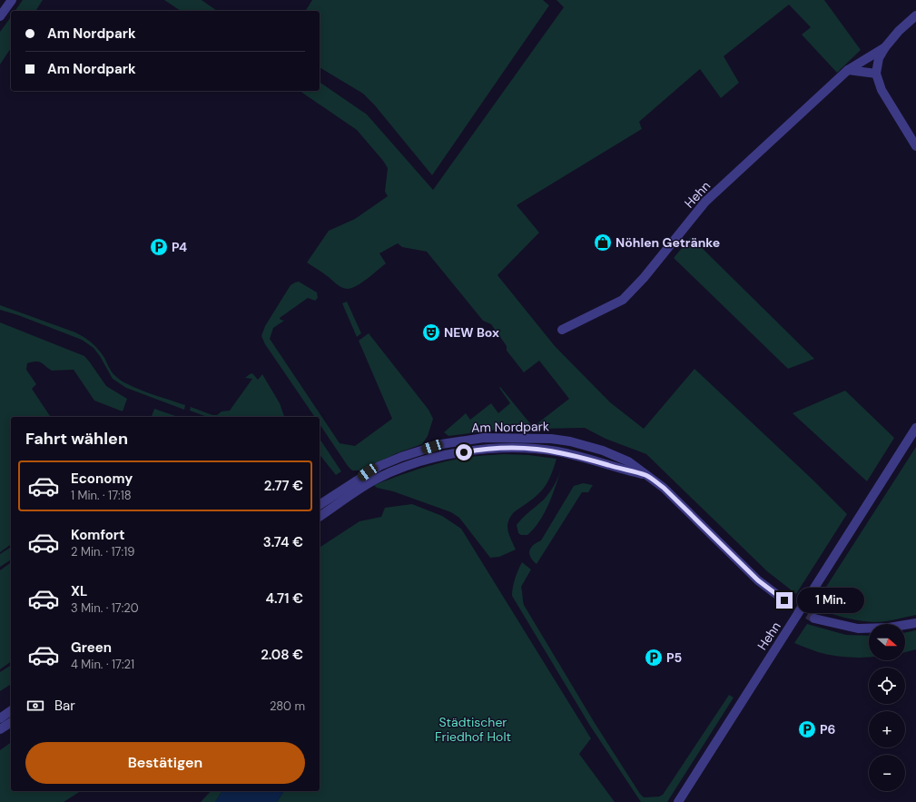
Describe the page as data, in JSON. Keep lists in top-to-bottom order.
{
  "streets": {
    "street": ["Hehn", "Am Nordpark"]
  },
  "parks": ["Städtischer Friedhof Holt"],
  "places": {
    "shop": ["Nöhlen Getränke"],
    "parking": ["P4", "P5", "P6"],
    "theatre": ["NEW Box"]
  },
  "north": "right",
  "page": {
    "banner": ["Am Nordpark", "Am Nordpark"],
    "heading": "Fahrt wählen",
    "list": [
      {
        "name": "Economy",
        "note": "1 Min. · 17:18",
        "value": "2.77 €"
      },
      {
        "name": "Komfort",
        "note": "2 Min. · 17:19",
        "value": "3.74 €"
      },
      {
        "name": "XL",
        "note": "3 Min. · 17:20",
        "value": "4.71 €"
      },
      {
        "name": "Green",
        "note": "4 Min. · 17:21",
        "value": "2.08 €"
      }
    ],
    "bubble": "1 Min.",
    "map_buttons": ["+", "−"],
    "pay": ["Bar", "280 m"],
    "buttons": "Bestätigen"
  }
}
